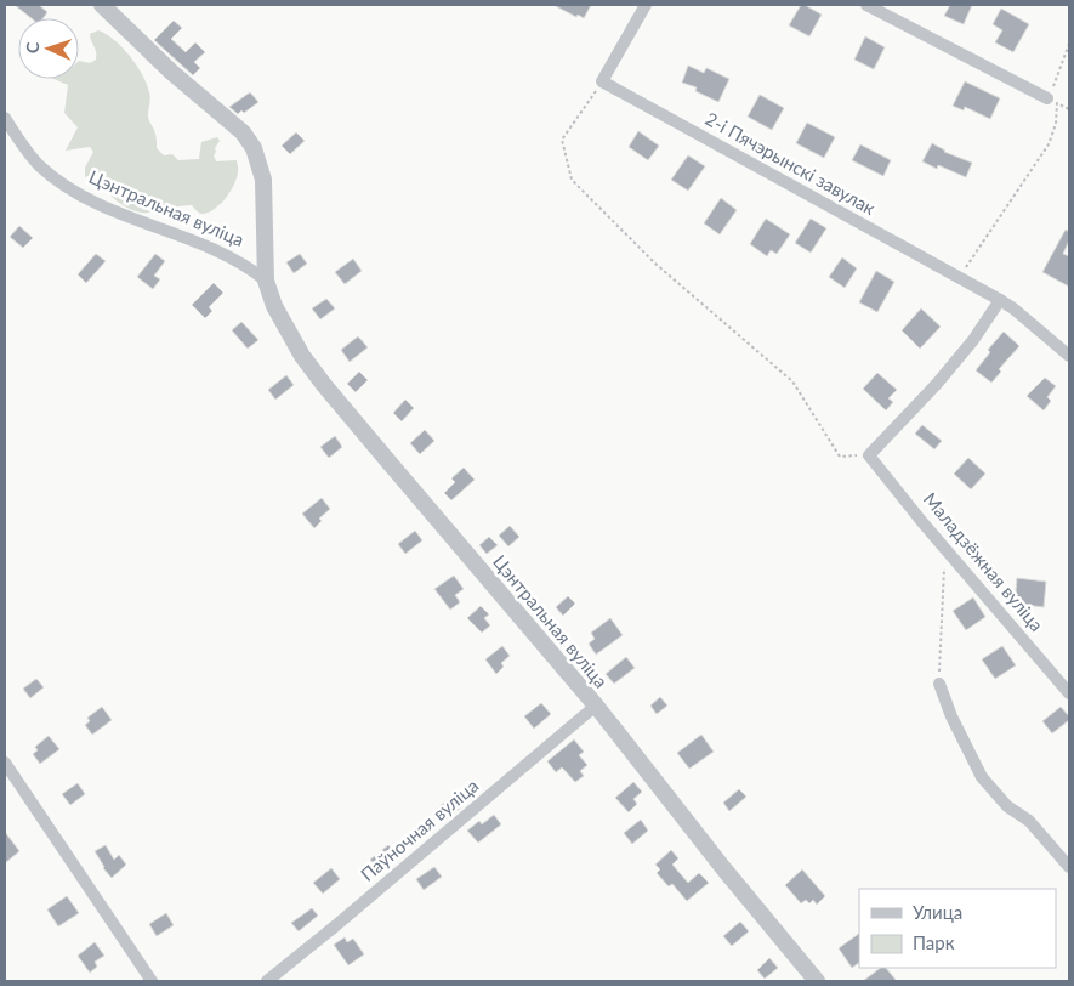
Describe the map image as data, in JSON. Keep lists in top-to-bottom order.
{
  "streets": {
    "street": [
      "2-і Пячэрынскі завулак",
      "Цэнтральная вуліца",
      "Маладзёжная вуліца",
      "Паўночная вуліца"
    ]
  },
  "crossings": [
    ["Цэнтральная вуліца", "Паўночная вуліца"]
  ],
  "legend": ["Улица", "Парк"],
  "north": "left"
}
